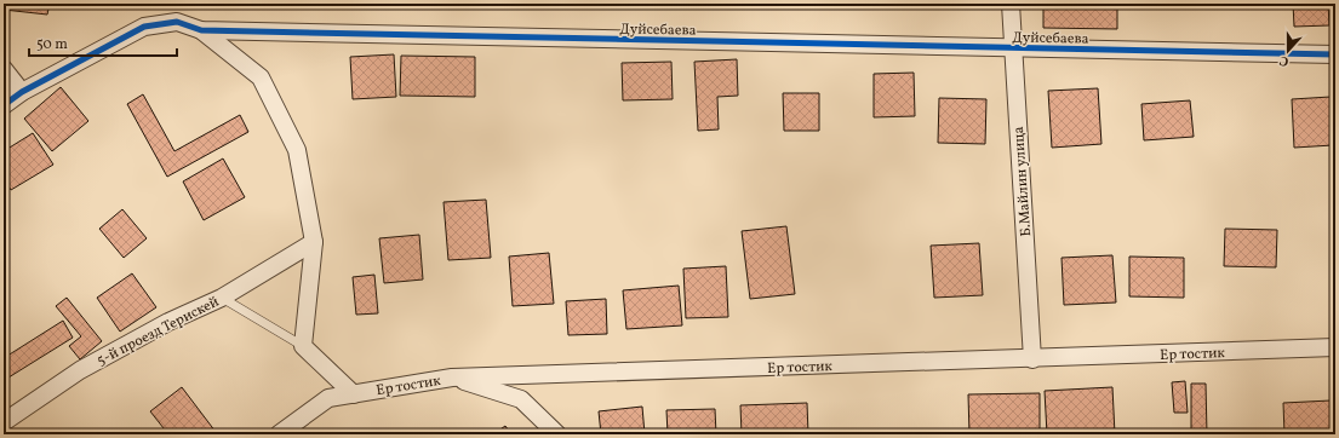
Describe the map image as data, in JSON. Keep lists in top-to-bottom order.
{
  "streets": {
    "street": [
      "Дуйсебаева",
      "Б.Майлин улица",
      "5-й проезд Терискей",
      "Ер тостик"
    ]
  },
  "crossings": [
    ["Дуйсебаева", "Б.Майлин улица"],
    ["Б.Майлин улица", "Ер тостик"]
  ],
  "scale_bar": "50 m",
  "north": "bottom"
}
